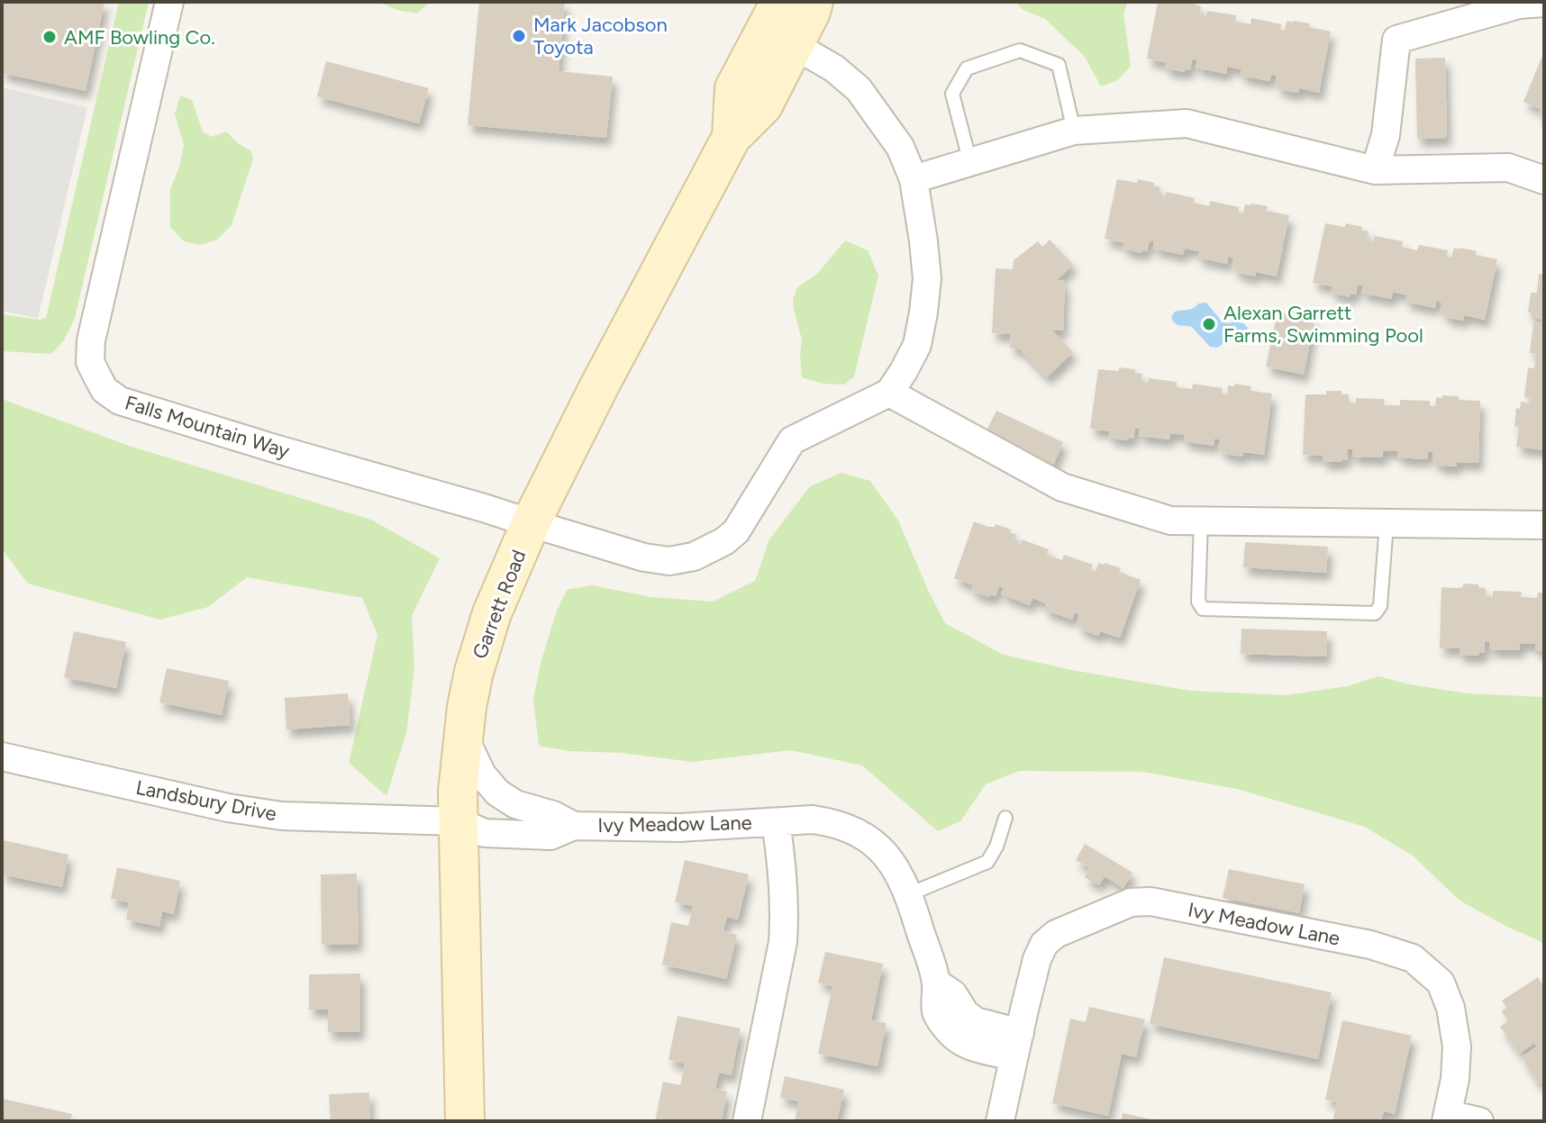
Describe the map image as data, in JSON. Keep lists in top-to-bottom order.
{
  "streets": {
    "street": [
      "Falls Mountain Way",
      "Garrett Road",
      "Landsbury Drive",
      "Ivy Meadow Lane"
    ]
  },
  "crossings": [
    ["Falls Mountain Way", "Garrett Road"],
    ["Garrett Road", "Landsbury Drive"],
    ["Garrett Road", "Ivy Meadow Lane"],
    ["Landsbury Drive", "Ivy Meadow Lane"]
  ],
  "places": ["Mark Jacobson Toyota", "AMF Bowling Co.", "Alexan Garrett Farms, Swimming Pool"]
}
